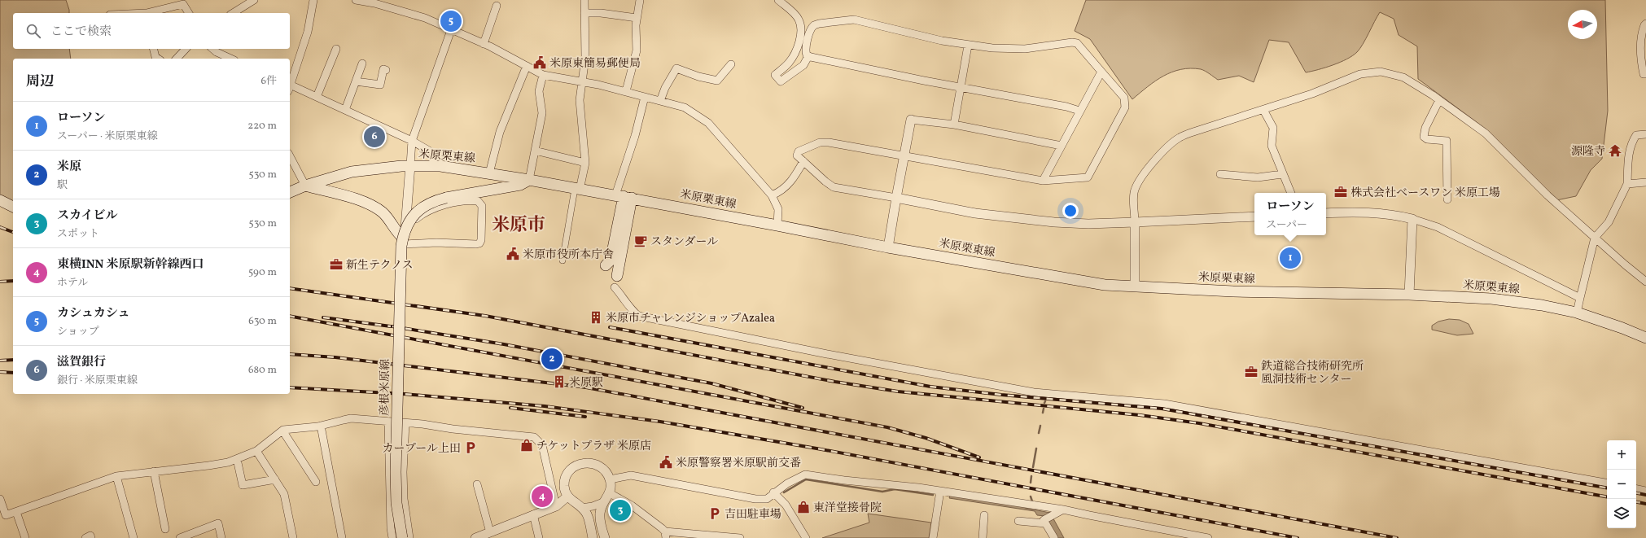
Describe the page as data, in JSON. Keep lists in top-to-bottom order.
{
  "streets": {
    "main road": ["米原栗東線", "彦根米原線"]
  },
  "crossings": [
    ["米原栗東線", "彦根米原線"]
  ],
  "districts": ["米原市"],
  "places": {
    "public building": ["米原東簡易郵便局", "米原市役所本庁舎", "米原警察署米原駅前交番"],
    "temple": ["源隆寺"],
    "office": ["株式会社ベースワン 米原工場", "新生テクノス", "鉄道総合技術研究所 風洞技術センター"],
    "cafe": ["スタンダール"],
    "building": ["米原市チャレンジショップAzalea", "米原駅"],
    "shop": ["チケットプラザ 米原店", "東洋堂接骨院"],
    "parking": ["カープール上田", "吉田駐車場"]
  },
  "north": "left",
  "page": {
    "pins": [
      "5",
      "6",
      "1",
      "2",
      "4",
      "3"
    ],
    "search": "ここで検索",
    "heading": ["周辺", "6件"],
    "list": [
      {
        "mark": "1",
        "name": "ローソン",
        "note": "スーパー · 米原栗東線",
        "value": "220 m"
      },
      {
        "mark": "2",
        "name": "米原",
        "note": "駅",
        "value": "530 m"
      },
      {
        "mark": "3",
        "name": "スカイビル",
        "note": "スポット",
        "value": "530 m"
      },
      {
        "mark": "4",
        "name": "東横INN 米原駅新幹線西口",
        "note": "ホテル",
        "value": "590 m"
      },
      {
        "mark": "5",
        "name": "カシュカシュ",
        "note": "ショップ",
        "value": "630 m"
      },
      {
        "mark": "6",
        "name": "滋賀銀行",
        "note": "銀行 · 米原栗東線",
        "value": "680 m"
      }
    ],
    "popup": ["ローソン", "スーパー"],
    "map_buttons": ["+", "−"]
  }
}
